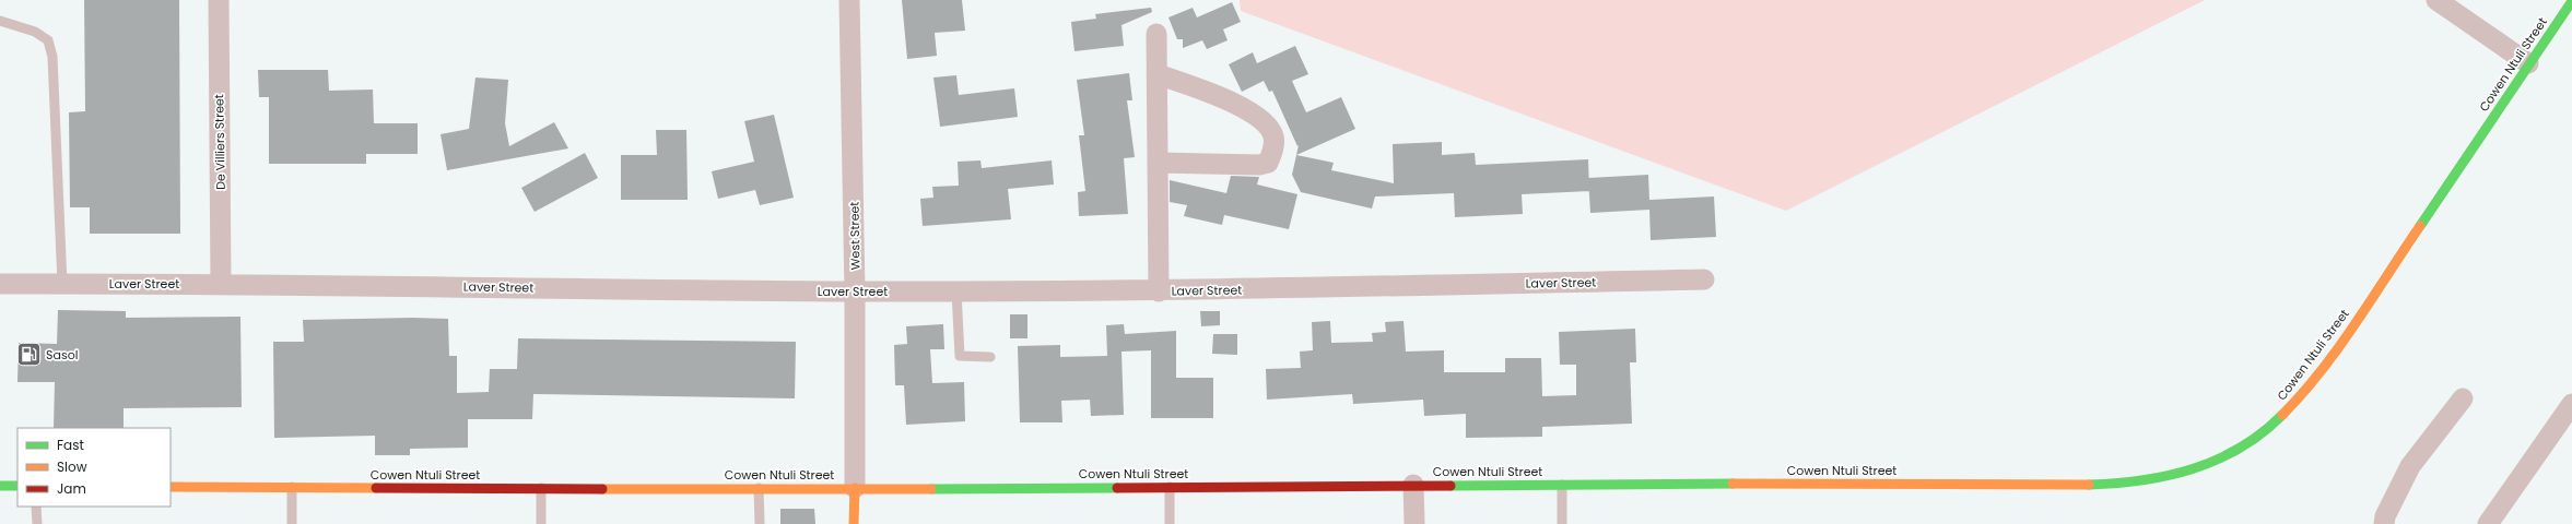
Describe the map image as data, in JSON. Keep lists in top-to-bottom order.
{
  "streets": {
    "street": [
      "Cowen Ntuli Street",
      "De Villiers Street",
      "West Street",
      "Laver Street"
    ]
  },
  "crossings": [
    ["Cowen Ntuli Street", "West Street"],
    ["De Villiers Street", "Laver Street"],
    ["West Street", "Laver Street"]
  ],
  "places": {
    "fuel station": ["Sasol"]
  },
  "legend": ["Fast", "Slow", "Jam"]
}
